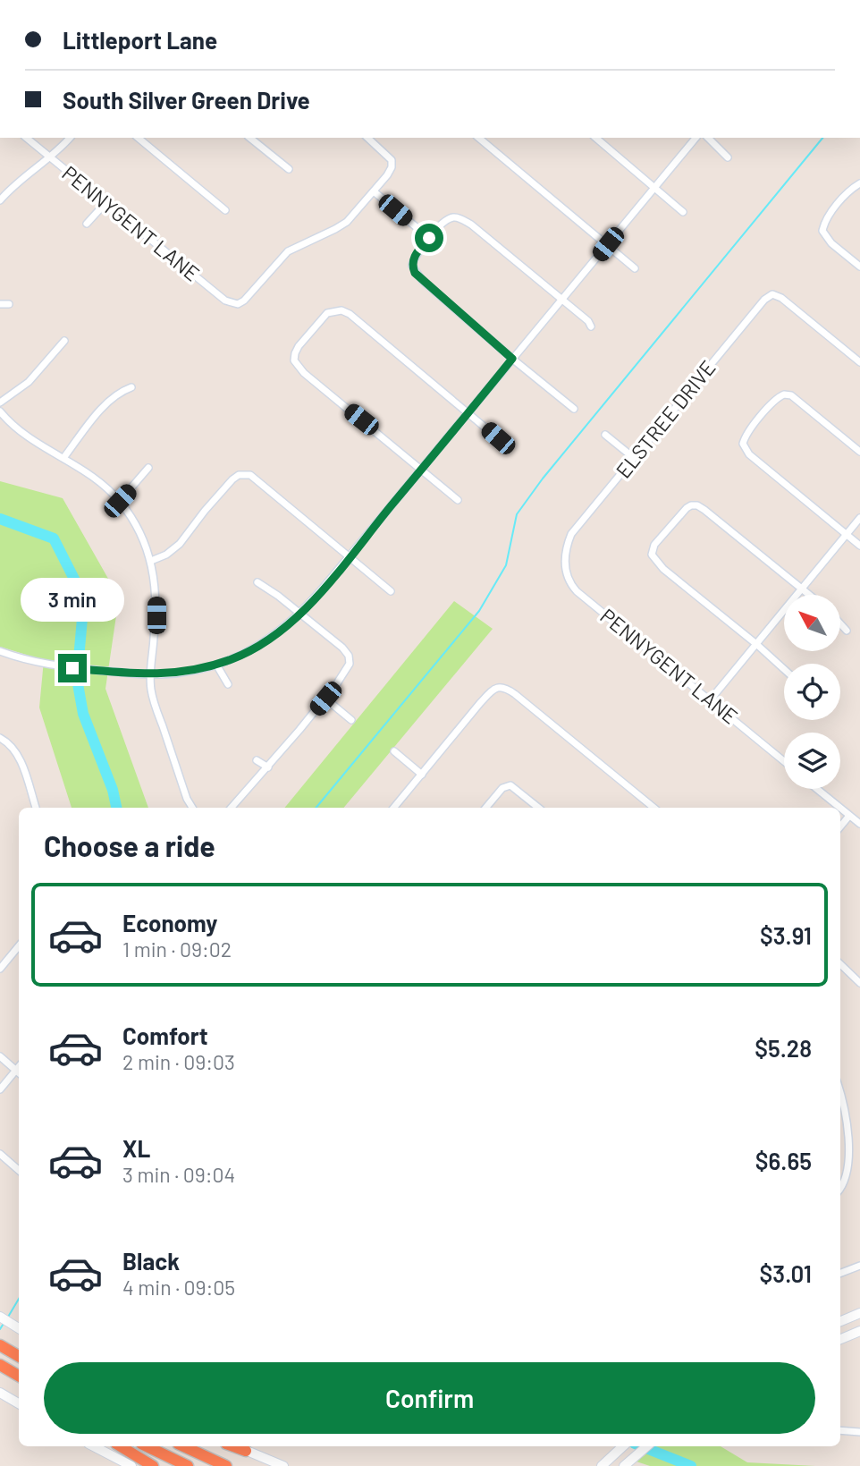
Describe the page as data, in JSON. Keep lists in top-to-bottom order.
{
  "streets": {
    "street": ["PENNYGENT LANE", "ELSTREE DRIVE"]
  },
  "crossings": [
    ["PENNYGENT LANE", "ELSTREE DRIVE"]
  ],
  "north": "top left",
  "page": {
    "banner": ["Littleport Lane", "South Silver Green Drive"],
    "bubble": "3 min",
    "heading": "Choose a ride",
    "list": [
      {
        "name": "Economy",
        "note": "1 min · 09:02",
        "value": "$3.91"
      },
      {
        "name": "Comfort",
        "note": "2 min · 09:03",
        "value": "$5.28"
      },
      {
        "name": "XL",
        "note": "3 min · 09:04",
        "value": "$6.65"
      },
      {
        "name": "Black",
        "note": "4 min · 09:05",
        "value": "$3.01"
      }
    ],
    "buttons": "Confirm"
  }
}
